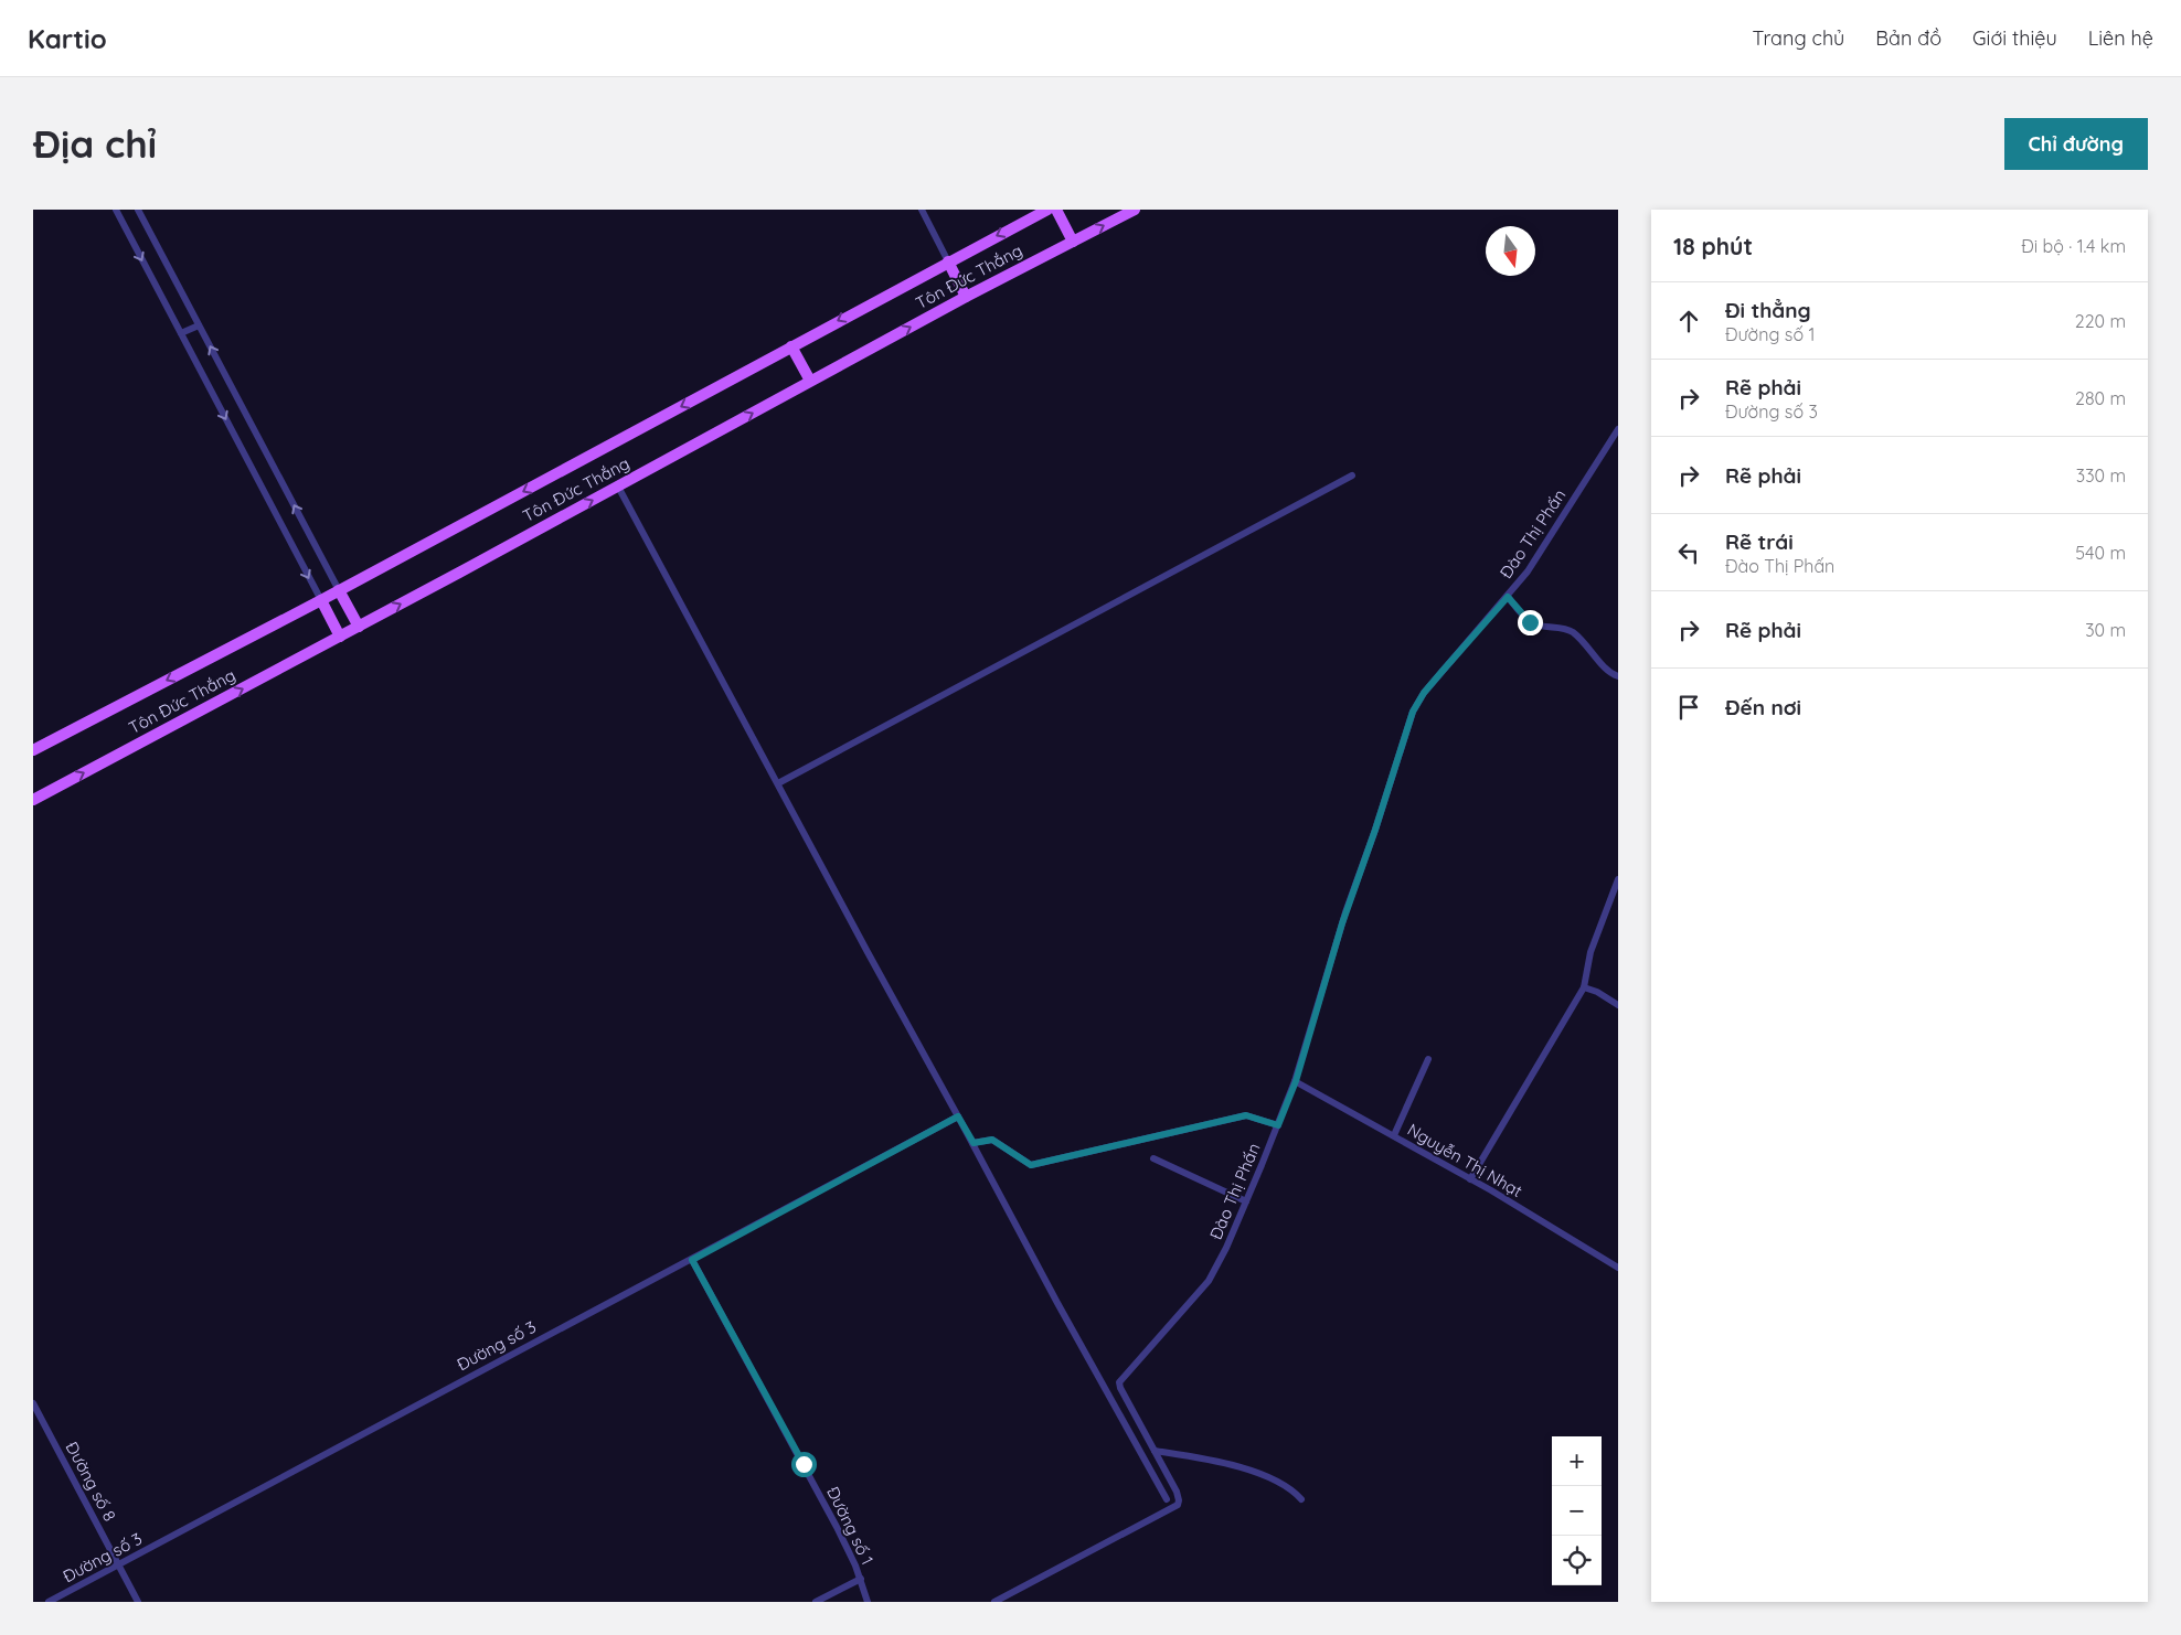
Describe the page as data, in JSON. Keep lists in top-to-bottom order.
{
  "streets": {
    "main road": ["Tôn Đức Thắng"],
    "street": [
      "Đào Thị Phấn",
      "Nguyễn Thị Nhạt",
      "Đường số 3",
      "Đường số 8",
      "Đường số 1"
    ]
  },
  "crossings": [
    ["Đào Thị Phấn", "Nguyễn Thị Nhạt"],
    ["Đường số 3", "Đường số 8"],
    ["Đường số 3", "Đường số 1"]
  ],
  "north": "bottom",
  "page": {
    "header": "Kartio",
    "nav": [
      "Trang chủ",
      "Bản đồ",
      "Giới thiệu",
      "Liên hệ"
    ],
    "buttons": "Chỉ đường",
    "title": "Địa chỉ",
    "heading": ["18 phút", "Đi bộ · 1.4 km"],
    "list": [
      ["Đi thẳng", "Đường số 1", "220 m"],
      ["Rẽ phải", "Đường số 3", "280 m"],
      ["Rẽ phải", "330 m"],
      ["Rẽ trái", "Đào Thị Phấn", "540 m"],
      ["Rẽ phải", "30 m"],
      "Đến nơi"
    ],
    "map_buttons": ["+", "−"]
  }
}
